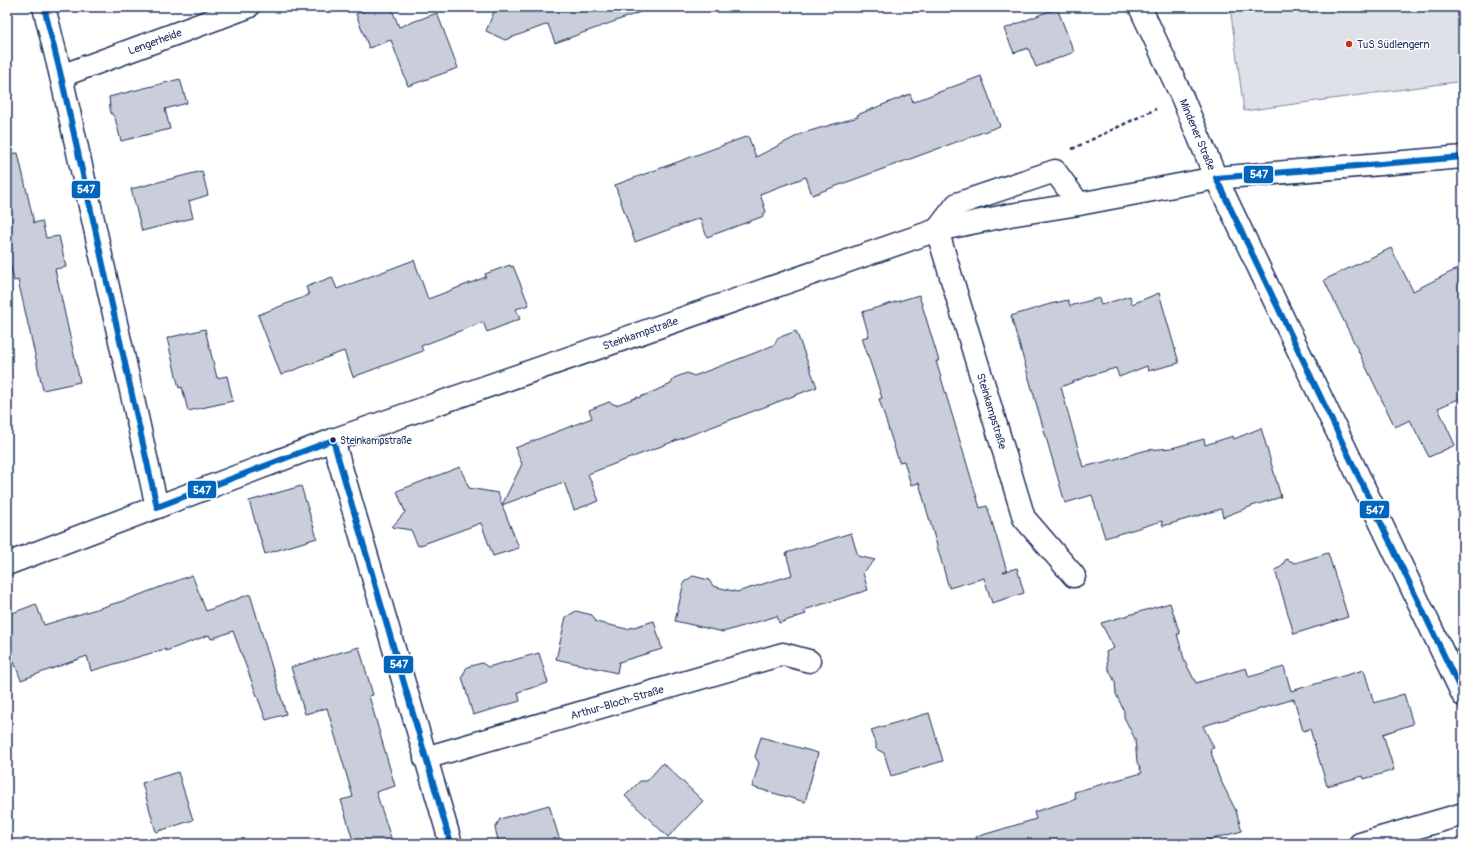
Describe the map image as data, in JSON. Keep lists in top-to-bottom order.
{
  "streets": {
    "street": [
      "Lengerheide",
      "Mindener Straße",
      "Steinkampstraße",
      "Arthur-Bloch-Straße"
    ]
  },
  "crossings": [
    ["Mindener Straße", "Steinkampstraße"]
  ],
  "places": ["TuS Südlengern", "Steinkampstraße"],
  "lines": ["transit line 547"]
}
